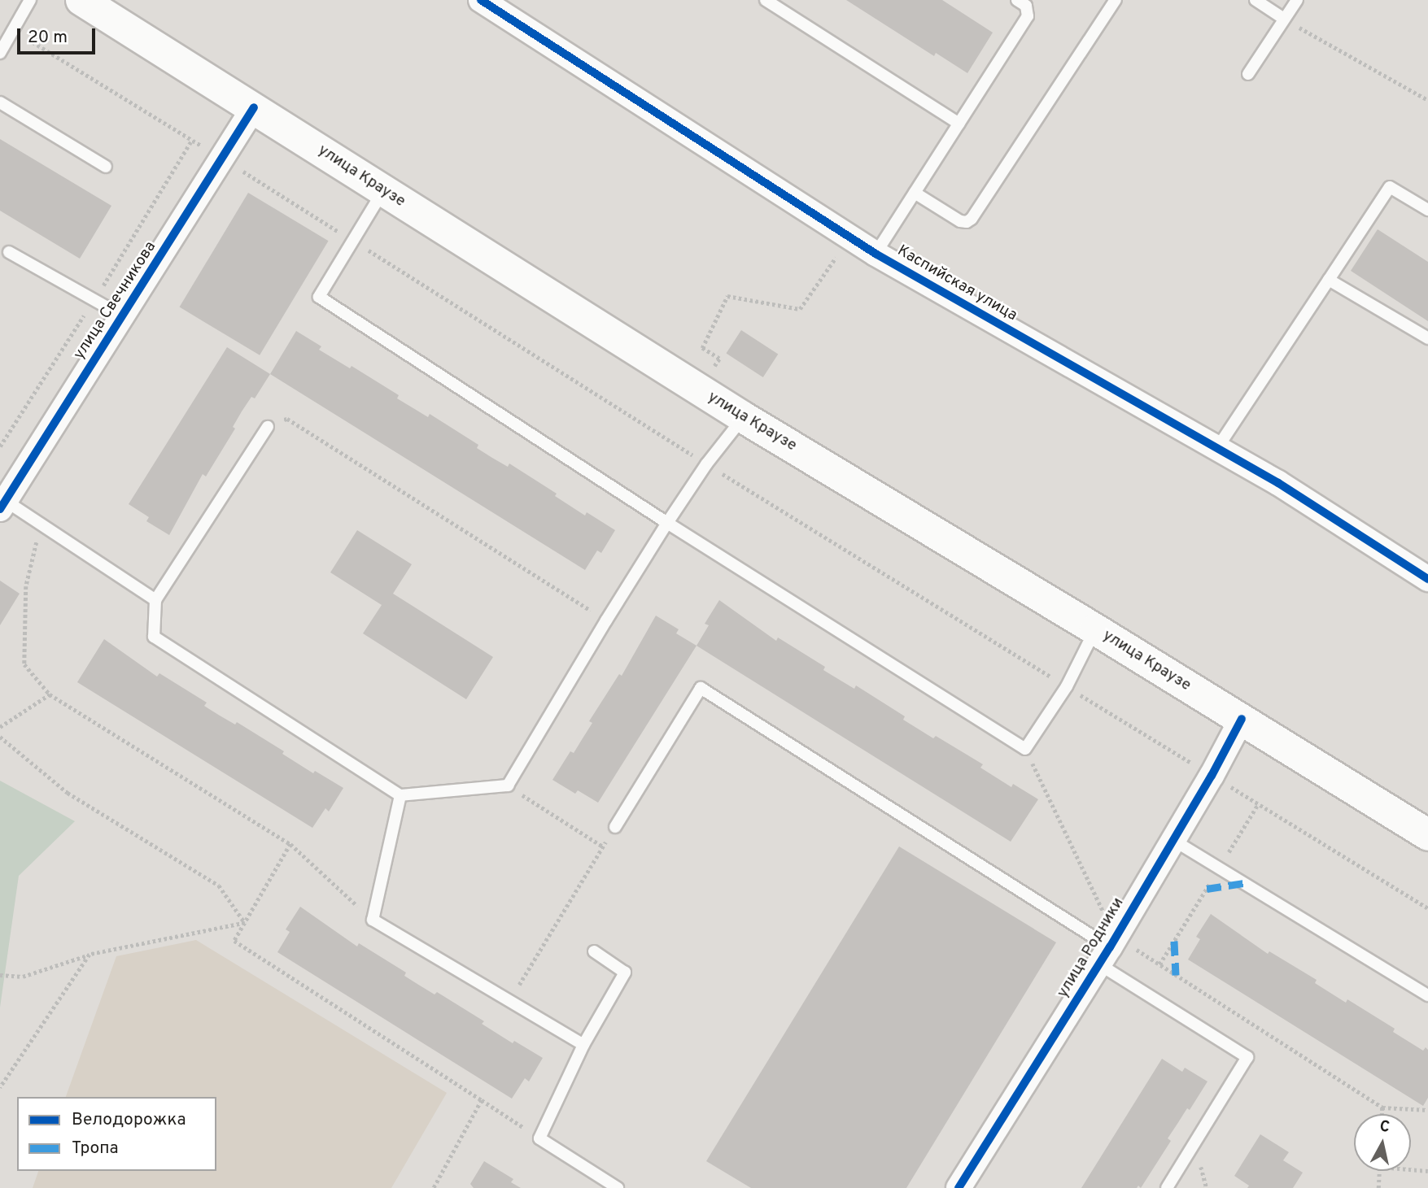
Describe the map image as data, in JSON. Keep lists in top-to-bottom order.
{
  "streets": {
    "main road": ["улица Краузе"],
    "street": ["Каспийская улица", "улица Свечникова", "улица Родники"]
  },
  "crossings": [
    ["улица Краузе", "улица Свечникова"],
    ["улица Краузе", "улица Родники"]
  ],
  "legend": ["Велодорожка", "Тропа"],
  "scale_bar": "20 m",
  "north": "top"
}
